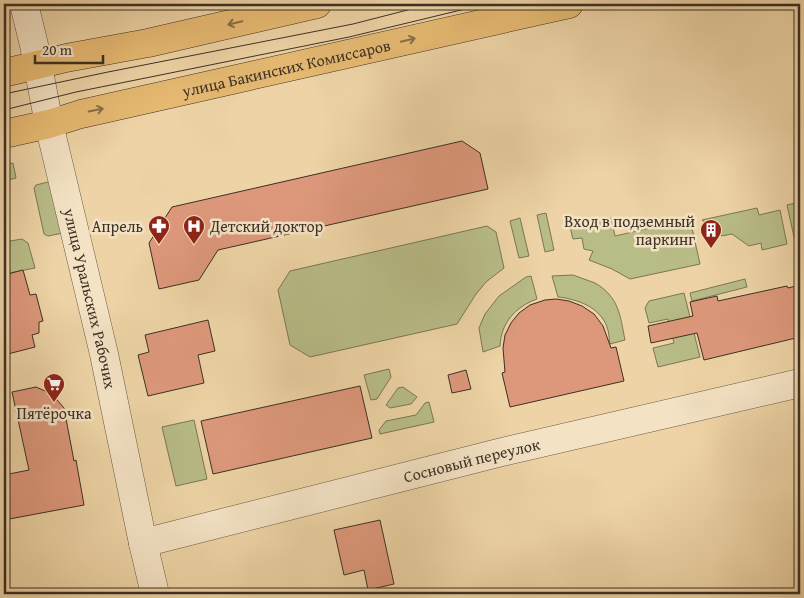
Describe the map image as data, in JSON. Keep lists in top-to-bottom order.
{
  "streets": {
    "main road": ["улица Бакинских Комиссаров"],
    "street": ["улица Уральских Рабочих", "Сосновый переулок"]
  },
  "crossings": [
    ["улица Бакинских Комиссаров", "улица Уральских Рабочих"],
    ["улица Уральских Рабочих", "Сосновый переулок"]
  ],
  "places": {
    "pharmacy": ["Апрель"],
    "hospital": ["Детский доктор"],
    "building": ["Вход в подземный паркинг"],
    "supermarket": ["Пятёрочка"]
  },
  "scale_bar": "20 m"
}
